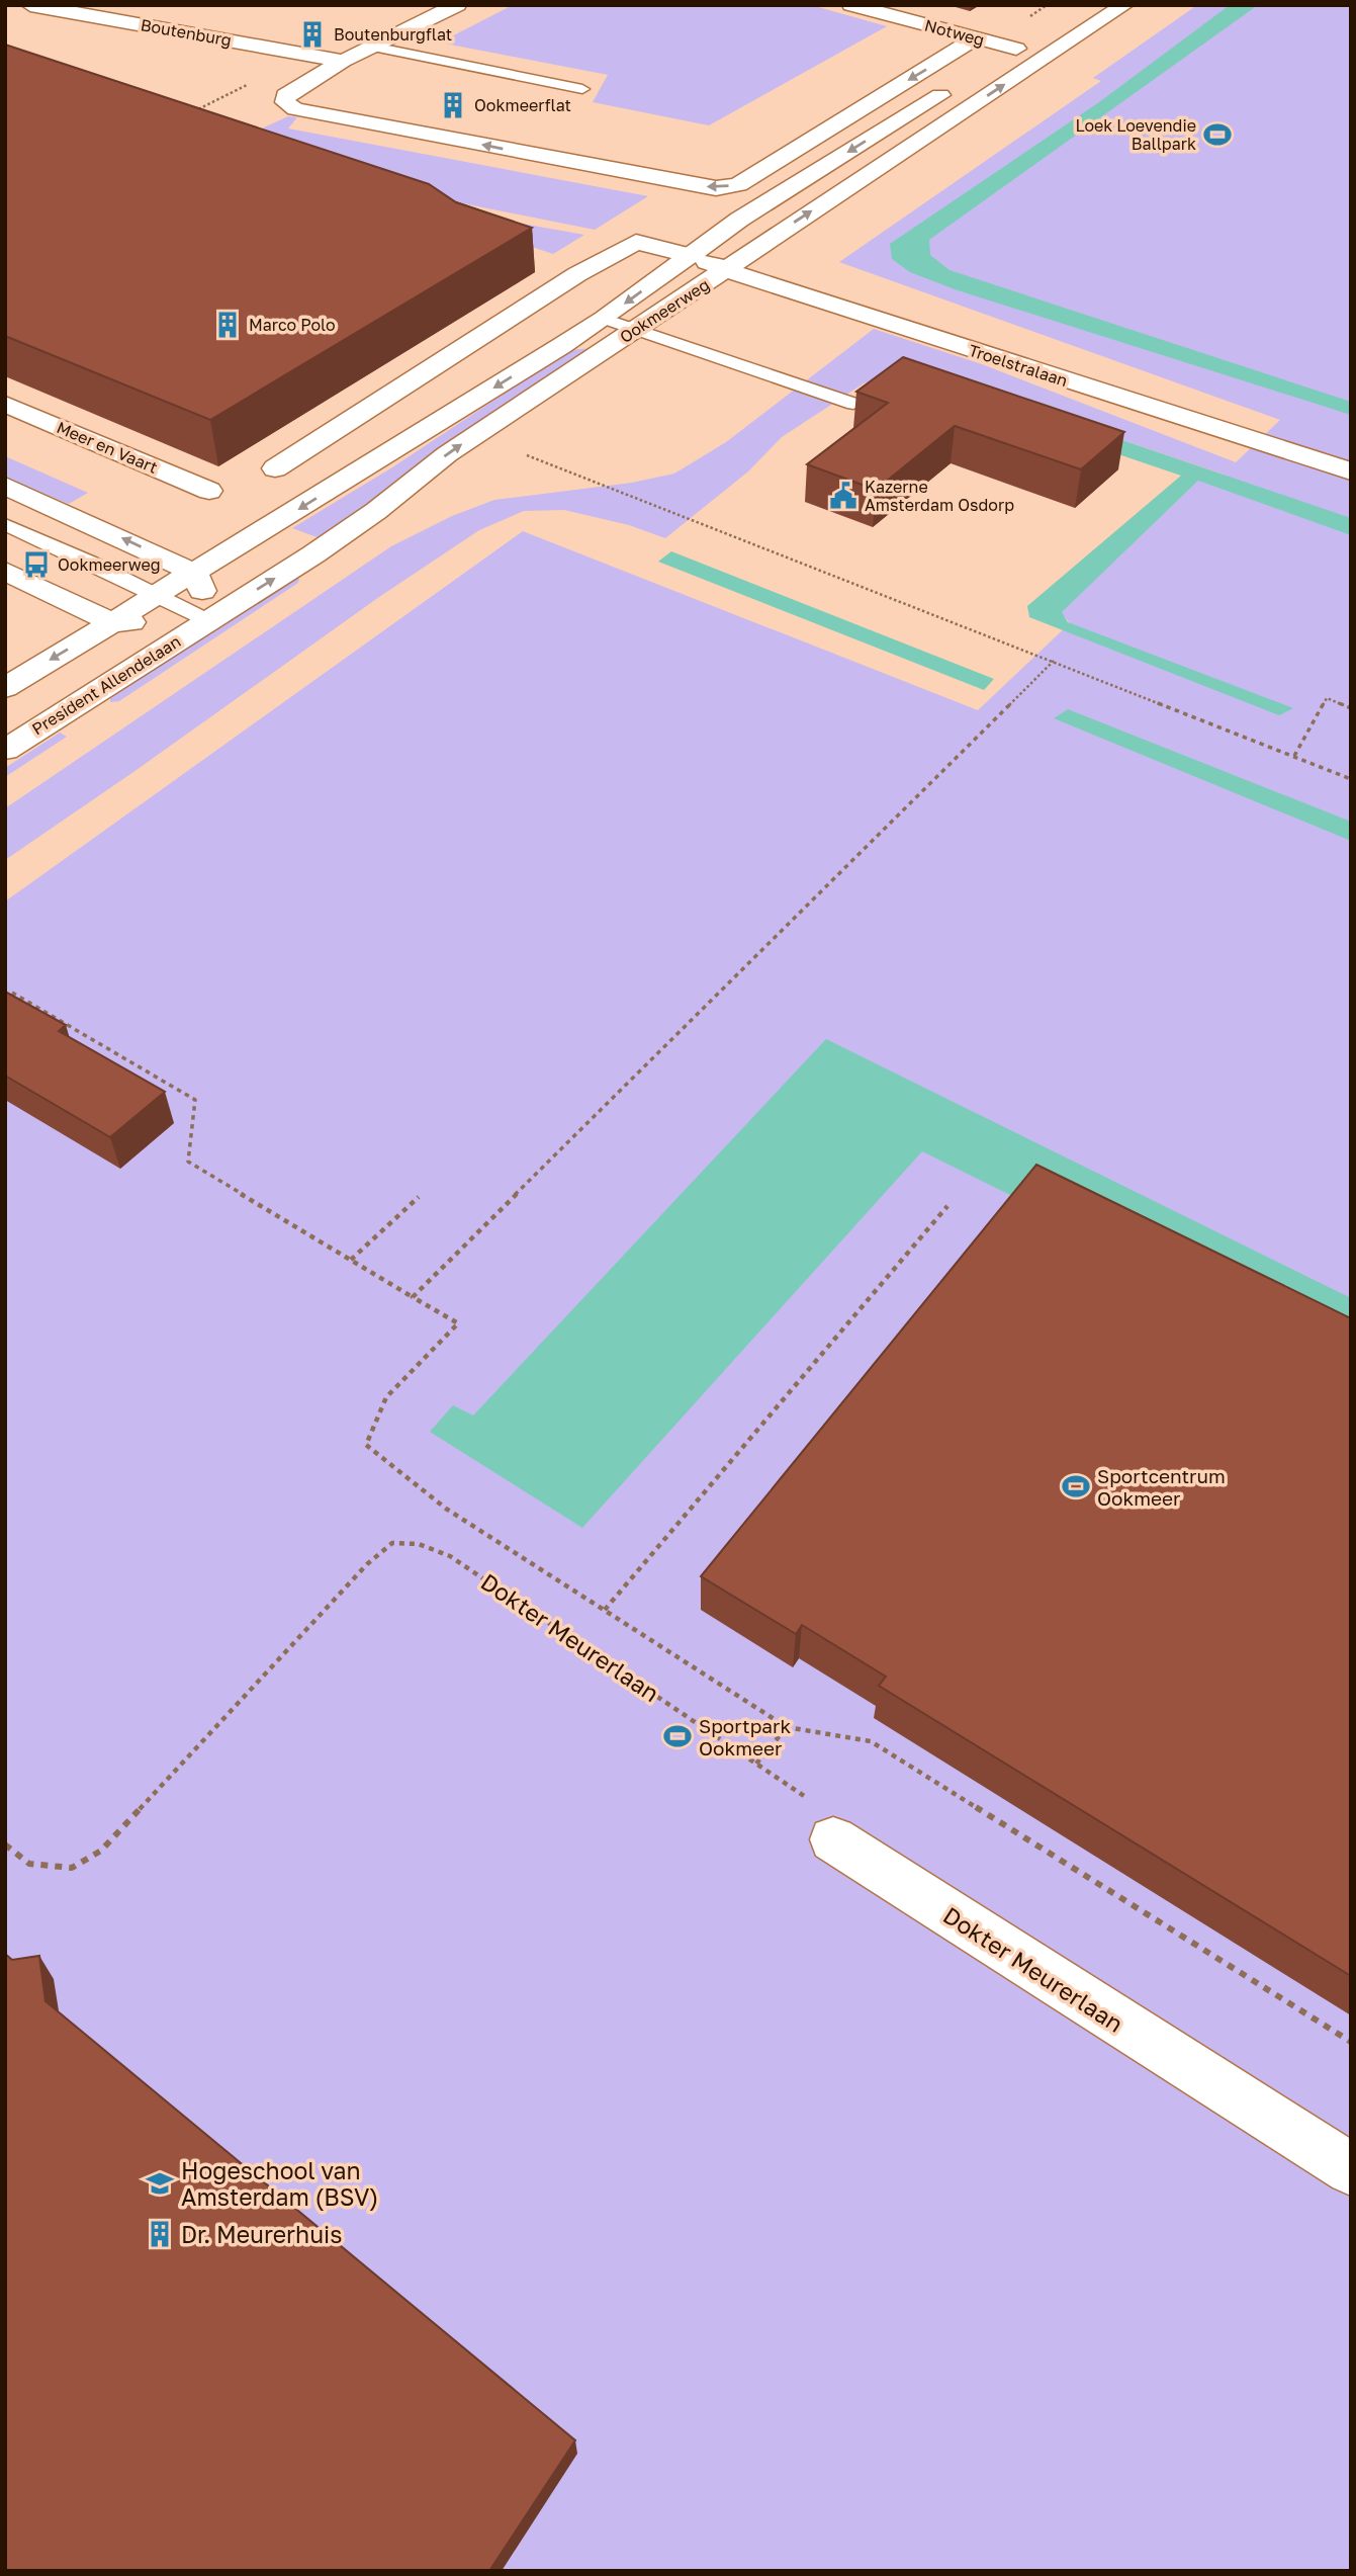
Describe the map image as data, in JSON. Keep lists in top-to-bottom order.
{
  "streets": {
    "street": [
      "Boutenburg",
      "Notweg",
      "Ookmeerweg",
      "Troelstralaan",
      "Meer en Vaart",
      "President Allendelaan",
      "Dokter Meurerlaan"
    ]
  },
  "crossings": [
    ["Ookmeerweg", "Troelstralaan"],
    ["Ookmeerweg", "President Allendelaan"]
  ],
  "places": {
    "building": [
      "Boutenburgflat",
      "Ookmeerflat",
      "Marco Polo",
      "Dr. Meurerhuis"
    ],
    "sports": ["Loek Loevendie Ballpark", "Sportcentrum Ookmeer", "Sportpark Ookmeer"],
    "public building": ["Kazerne Amsterdam Osdorp"],
    "bus stop": ["Ookmeerweg"],
    "school or university": ["Hogeschool van Amsterdam (BSV)"]
  }
}
